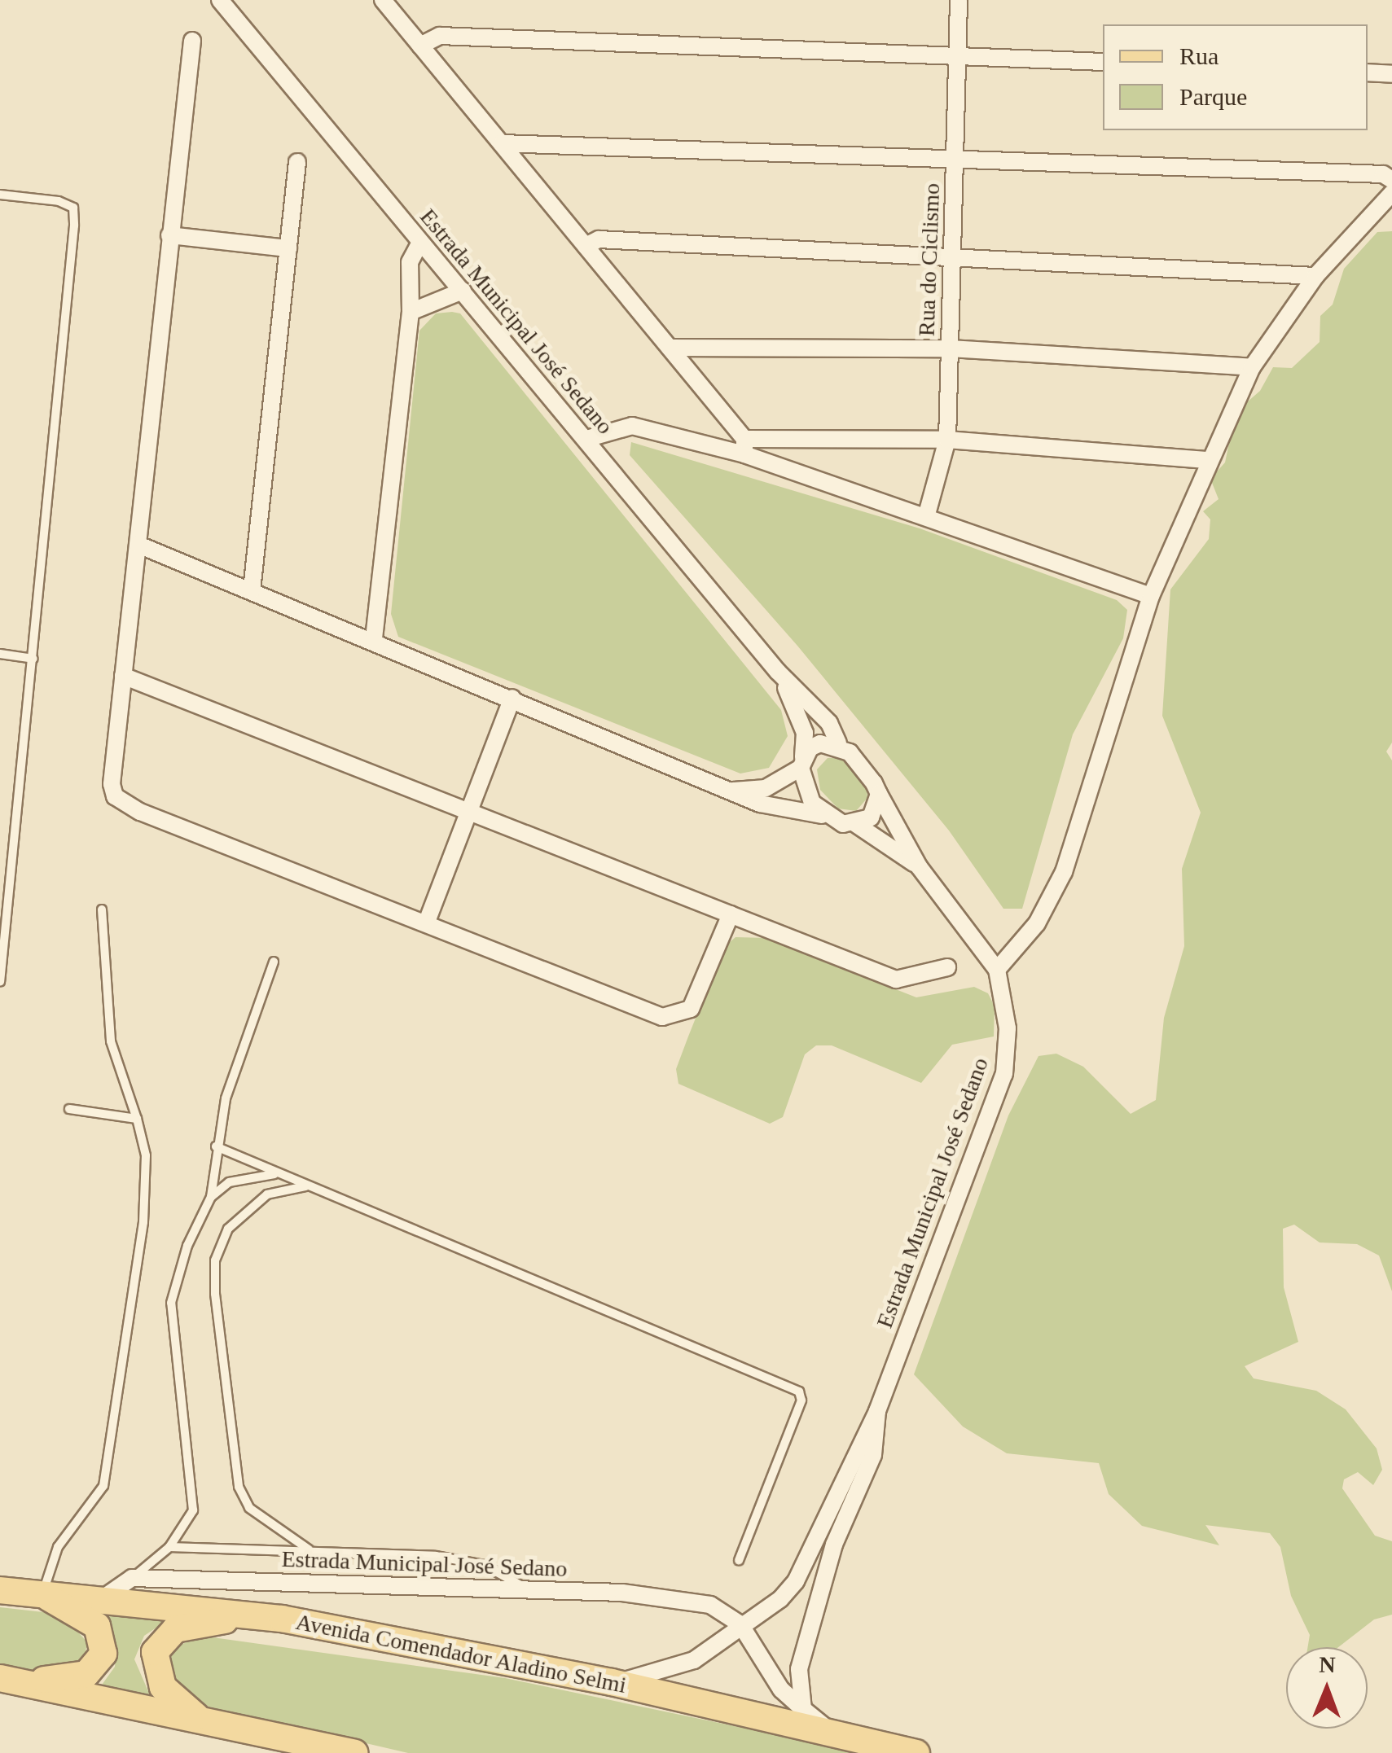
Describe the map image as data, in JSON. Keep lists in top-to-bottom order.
{
  "streets": {
    "main road": ["Avenida Comendador Aladino Selmi"],
    "street": ["Rua do Ciclismo", "Estrada Municipal José Sedano"]
  },
  "crossings": [
    ["Estrada Municipal José Sedano", "Avenida Comendador Aladino Selmi"]
  ],
  "legend": ["Rua", "Parque"],
  "north": "top"
}
